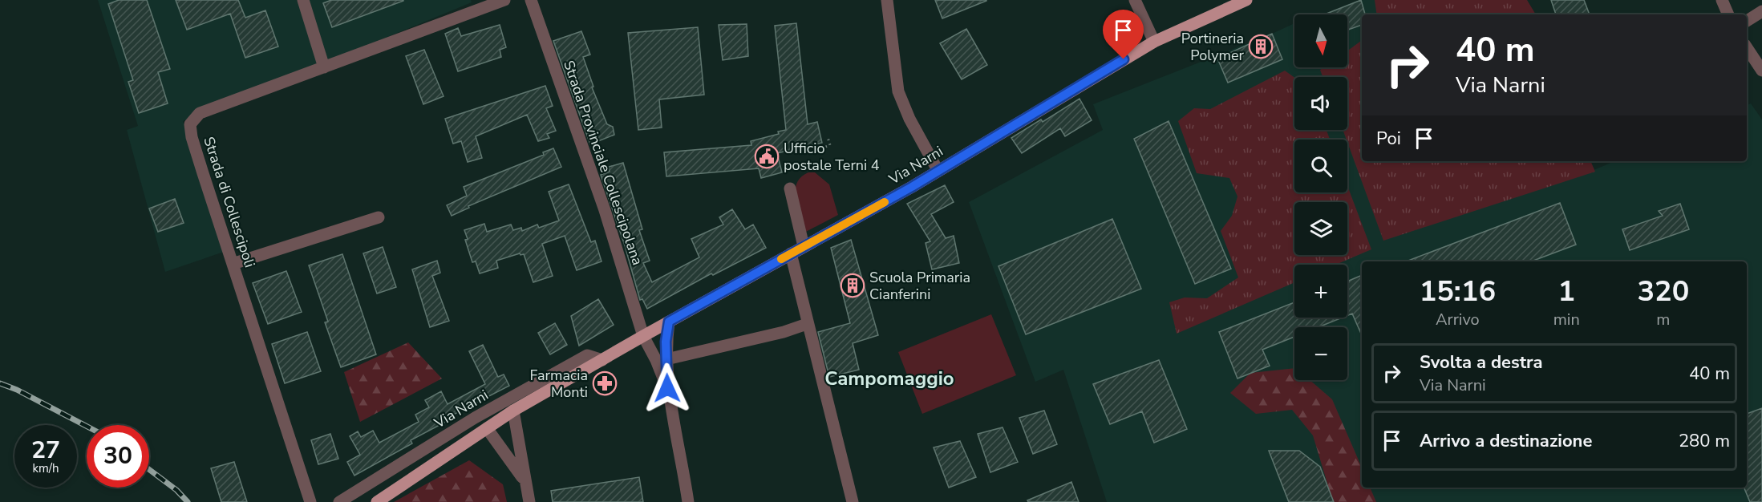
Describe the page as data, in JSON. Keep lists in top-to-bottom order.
{
  "streets": {
    "main road": ["Via Narni"],
    "street": ["Strada Provinciale Collescipolana", "Strada di Collescipoli"]
  },
  "crossings": [
    ["Strada Provinciale Collescipolana", "Via Narni"]
  ],
  "districts": ["Campomaggio"],
  "places": {
    "building": ["Portineria Polymer", "Scuola Primaria Cianferini"],
    "public building": ["Ufficio postale Terni 4"],
    "pharmacy": ["Farmacia Monti"]
  },
  "north": "bottom",
  "page": {
    "map_buttons": ["+", "−"],
    "turn": ["40 m", "Via Narni"],
    "then": "Poi",
    "eta": [
      "15:16",
      "Arrivo",
      "1",
      "min",
      "320",
      "m"
    ],
    "list": [
      {
        "name": "Svolta a destra",
        "note": "Via Narni",
        "value": "40 m"
      },
      {
        "name": "Arrivo a destinazione",
        "value": "280 m"
      }
    ],
    "speed": "27 km/h",
    "limit": "30"
  }
}
